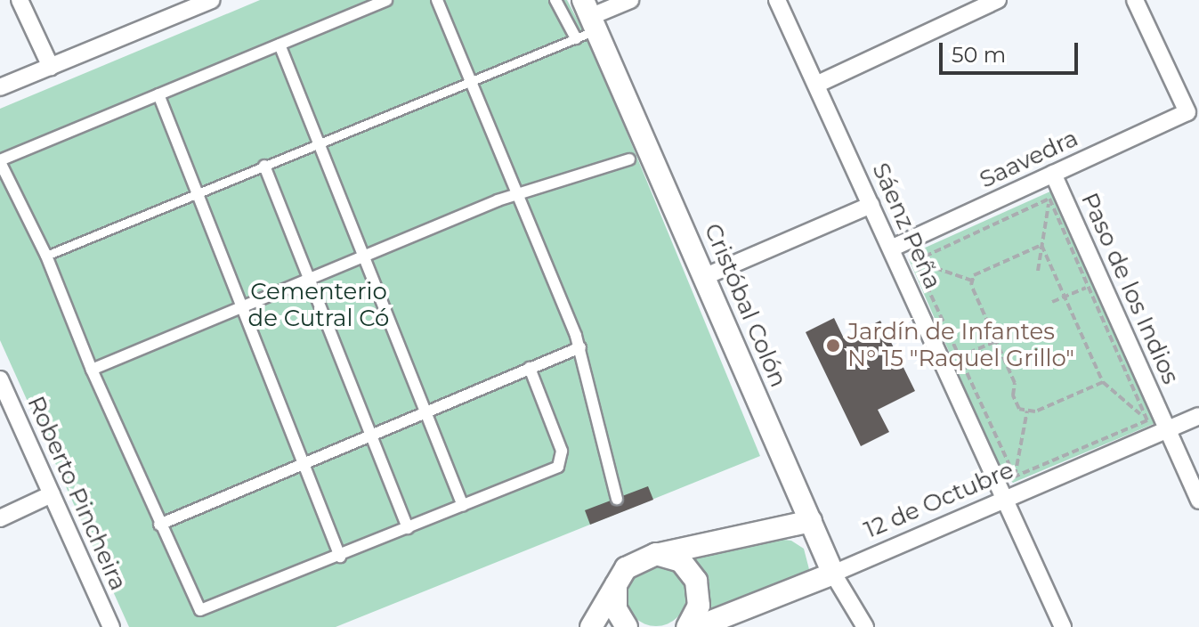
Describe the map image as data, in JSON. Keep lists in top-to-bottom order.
{
  "streets": {
    "main road": ["Cristóbal Colón", "12 de Octubre"],
    "street": [
      "Saavedra",
      "Sáenz Peña",
      "Paso de los Indios",
      "Roberto Pincheira"
    ]
  },
  "crossings": [
    ["Saavedra", "Sáenz Peña"],
    ["Saavedra", "Paso de los Indios"],
    ["Sáenz Peña", "12 de Octubre"],
    ["Paso de los Indios", "12 de Octubre"],
    ["Cristóbal Colón", "12 de Octubre"]
  ],
  "parks": ["Cementerio de Cutral Có"],
  "places": ["Jardín de Infantes N° 15 \"Raquel Grillo\""],
  "scale_bar": "50 m"
}
